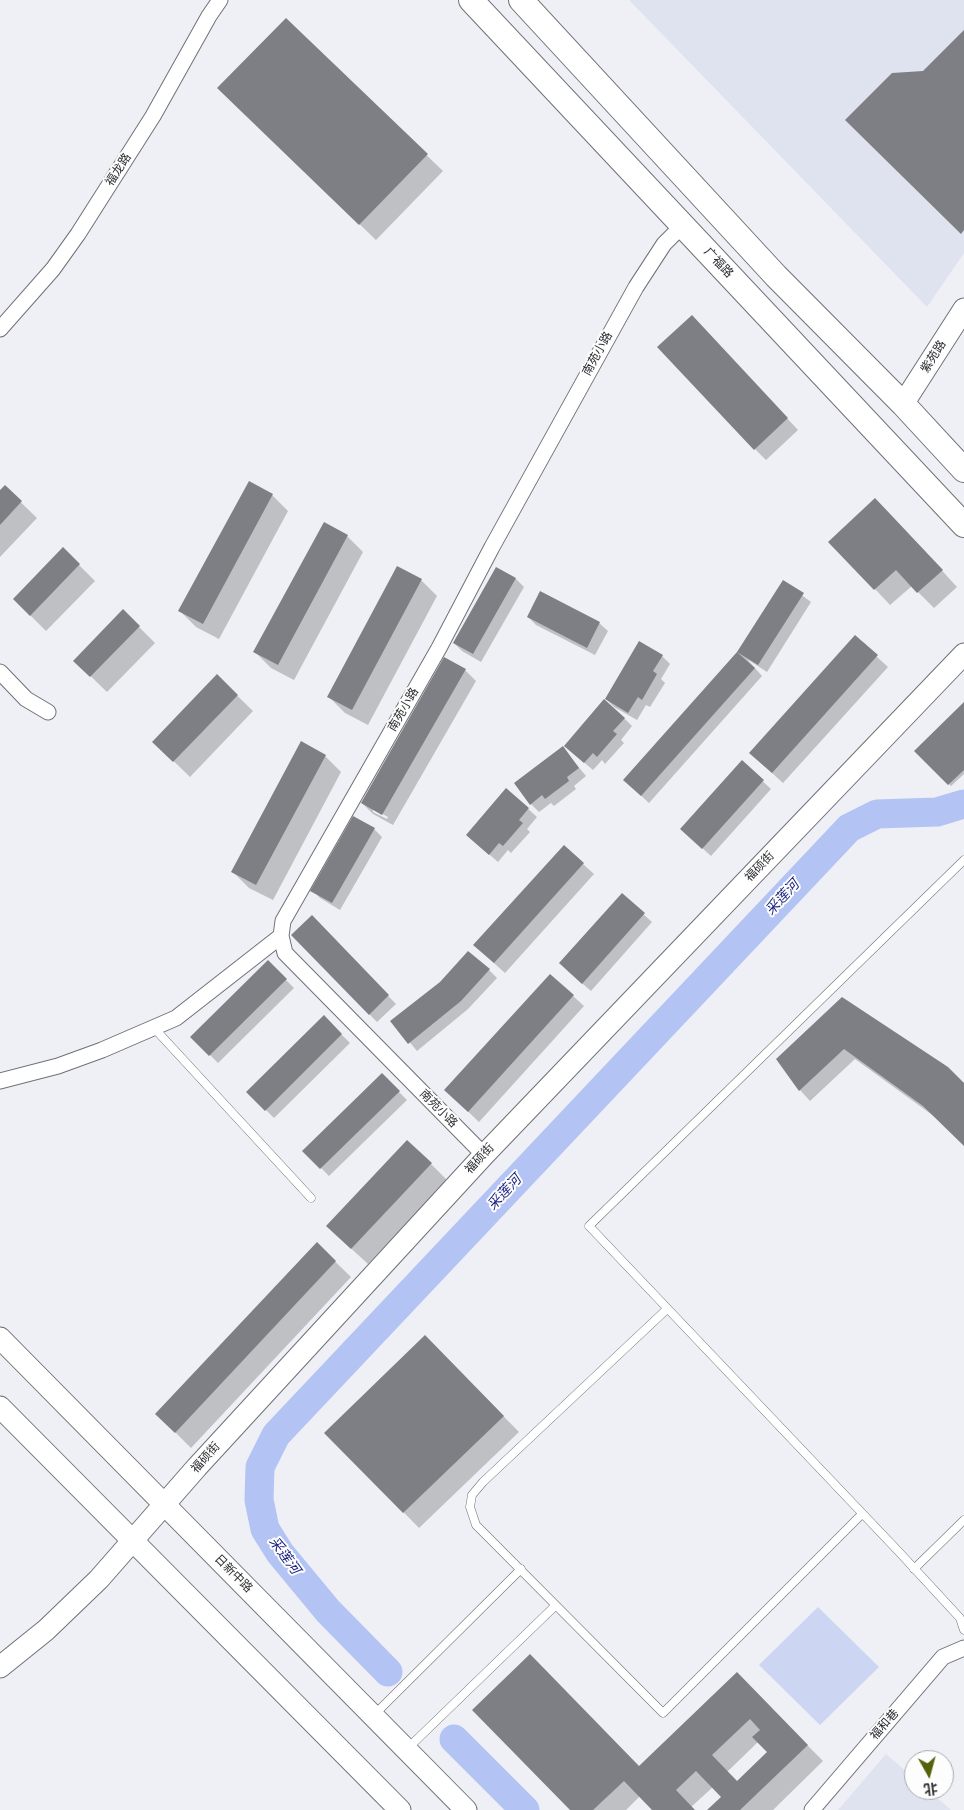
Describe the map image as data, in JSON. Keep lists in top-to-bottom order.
{
  "streets": {
    "main road": ["广福路"],
    "street": [
      "福龙路",
      "南苑小路",
      "紫苑路",
      "福硕街",
      "日新中路",
      "福和巷"
    ]
  },
  "crossings": [
    ["广福路", "南苑小路"],
    ["南苑小路", "福硕街"],
    ["福硕街", "日新中路"]
  ],
  "water": ["采莲河"],
  "north": "bottom"
}
